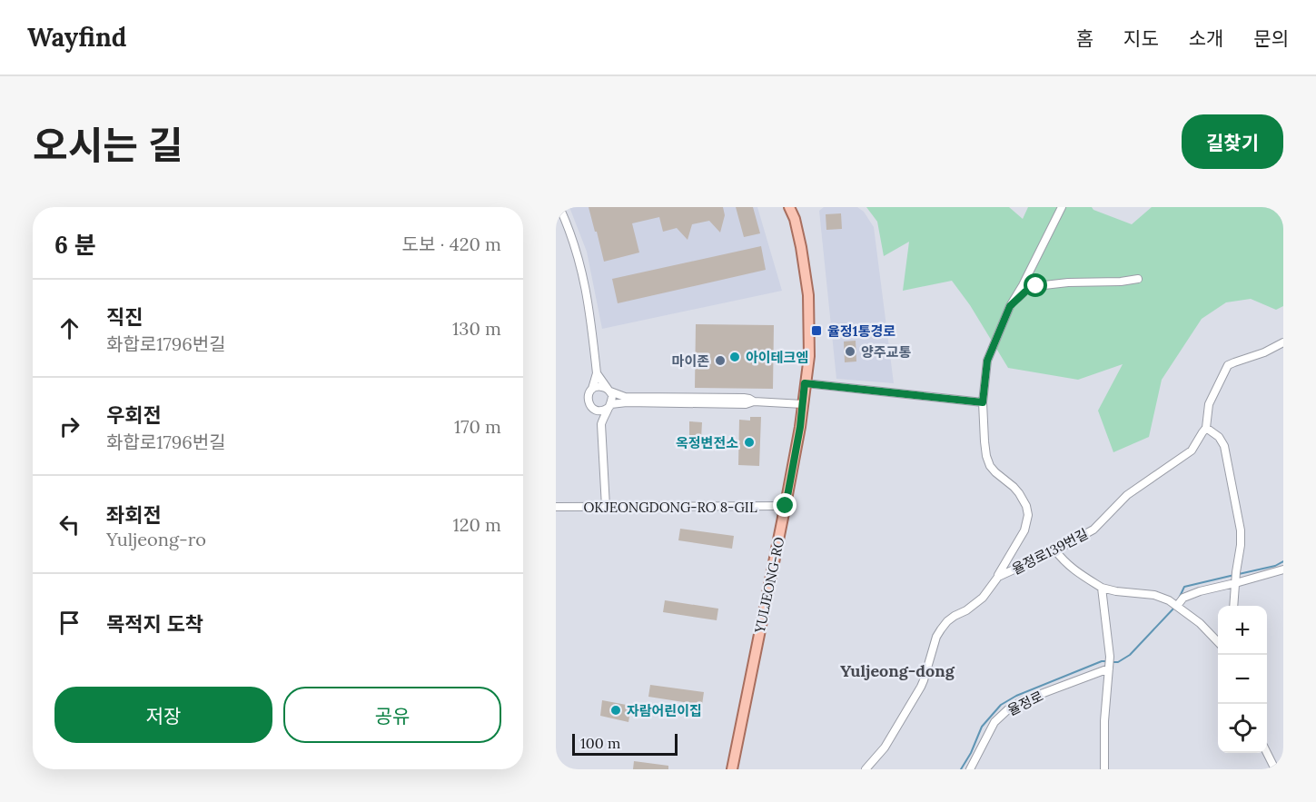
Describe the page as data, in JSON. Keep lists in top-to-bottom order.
{
  "streets": {
    "main road": ["YULJEONG-RO"],
    "street": ["OKJEONGDONG-RO 8-GIL", "율정로139번길", "율정로"]
  },
  "crossings": [
    ["OKJEONGDONG-RO 8-GIL", "YULJEONG-RO"]
  ],
  "districts": ["Yuljeong-dong"],
  "places": {
    "transit": ["율정1통경로"],
    "other": [
      "양주교통",
      "아이테크엠",
      "마이존",
      "옥정변전소",
      "자람어린이집"
    ]
  },
  "scale_bar": "100 m",
  "page": {
    "header": "Wayfind",
    "nav": [
      "홈",
      "지도",
      "소개",
      "문의"
    ],
    "title": "오시는 길",
    "buttons": [
      "길찾기",
      ["저장", "공유"]
    ],
    "heading": ["6 분", "도보 · 420 m"],
    "list": [
      ["직진", "화합로1796번길", "130 m"],
      ["우회전", "화합로1796번길", "170 m"],
      ["좌회전", "Yuljeong-ro", "120 m"],
      "목적지 도착"
    ],
    "map_buttons": ["+", "−"],
    "scale": "100 m"
  }
}
